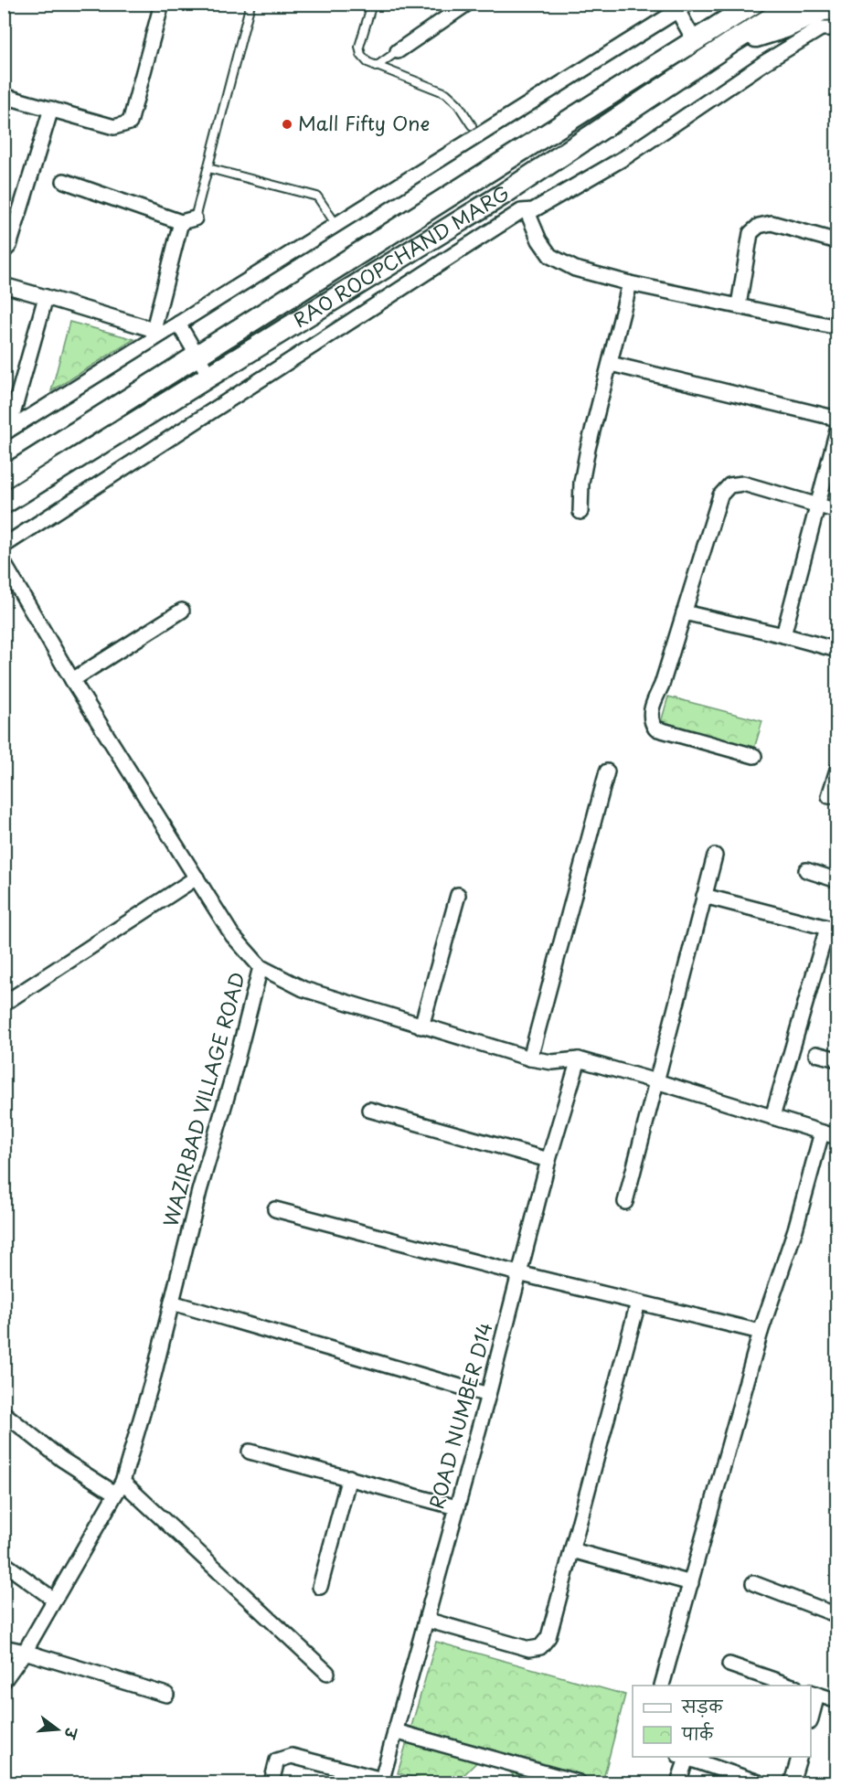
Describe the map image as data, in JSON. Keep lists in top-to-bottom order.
{
  "streets": {
    "main road": ["RAO ROOPCHAND MARG"],
    "street": ["WAZIRBAD VILLAGE ROAD", "ROAD NUMBER D14"]
  },
  "places": ["Mall Fifty One"],
  "legend": ["सड़क", "पार्क"],
  "north": "right"
}
